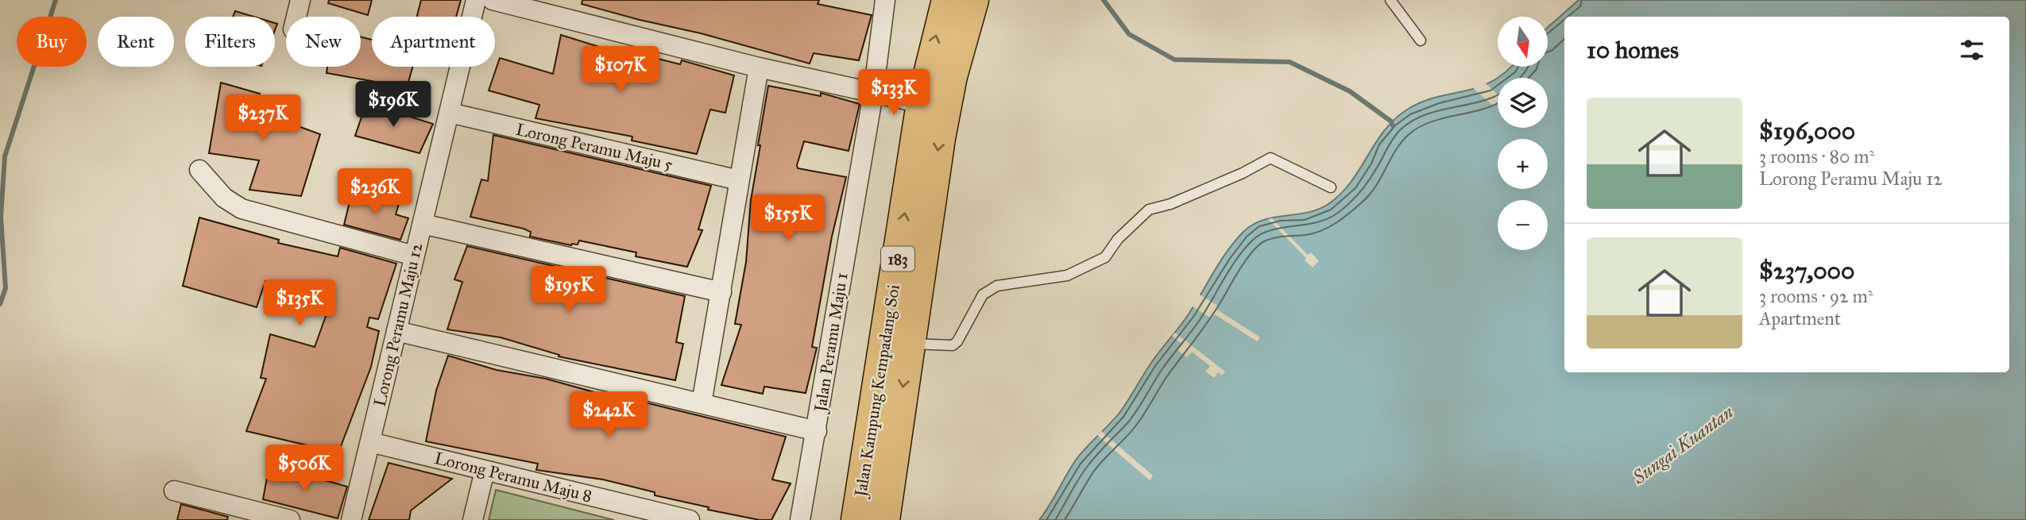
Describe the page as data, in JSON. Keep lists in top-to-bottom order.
{
  "streets": {
    "highway": ["183", "Jalan Kampung Kempadang Soi"],
    "street": [
      "Lorong Peramu Maju 5",
      "Lorong Peramu Maju 12",
      "Jalan Peramu Maju 1",
      "Lorong Peramu Maju 8"
    ]
  },
  "crossings": [
    ["Lorong Peramu Maju 5", "Lorong Peramu Maju 12"],
    ["Lorong Peramu Maju 12", "Lorong Peramu Maju 8"]
  ],
  "water": ["Sungai Kuantan"],
  "north": "bottom",
  "page": {
    "map_buttons": ["+", "−"],
    "chip": [
      "Buy",
      "Rent",
      "Filters",
      "New",
      "Apartment"
    ],
    "heading": "10 homes",
    "price": [
      "$107K",
      "$133K",
      "$196K",
      "$237K",
      "$236K",
      "$155K",
      "$195K",
      "$135K",
      "$242K",
      "$506K"
    ],
    "list": [
      {
        "name": "$196,000",
        "note": "3 rooms · 80 m² · Lorong Peramu Maju 12"
      },
      {
        "name": "$237,000",
        "note": "3 rooms · 92 m² · Apartment"
      }
    ]
  }
}
